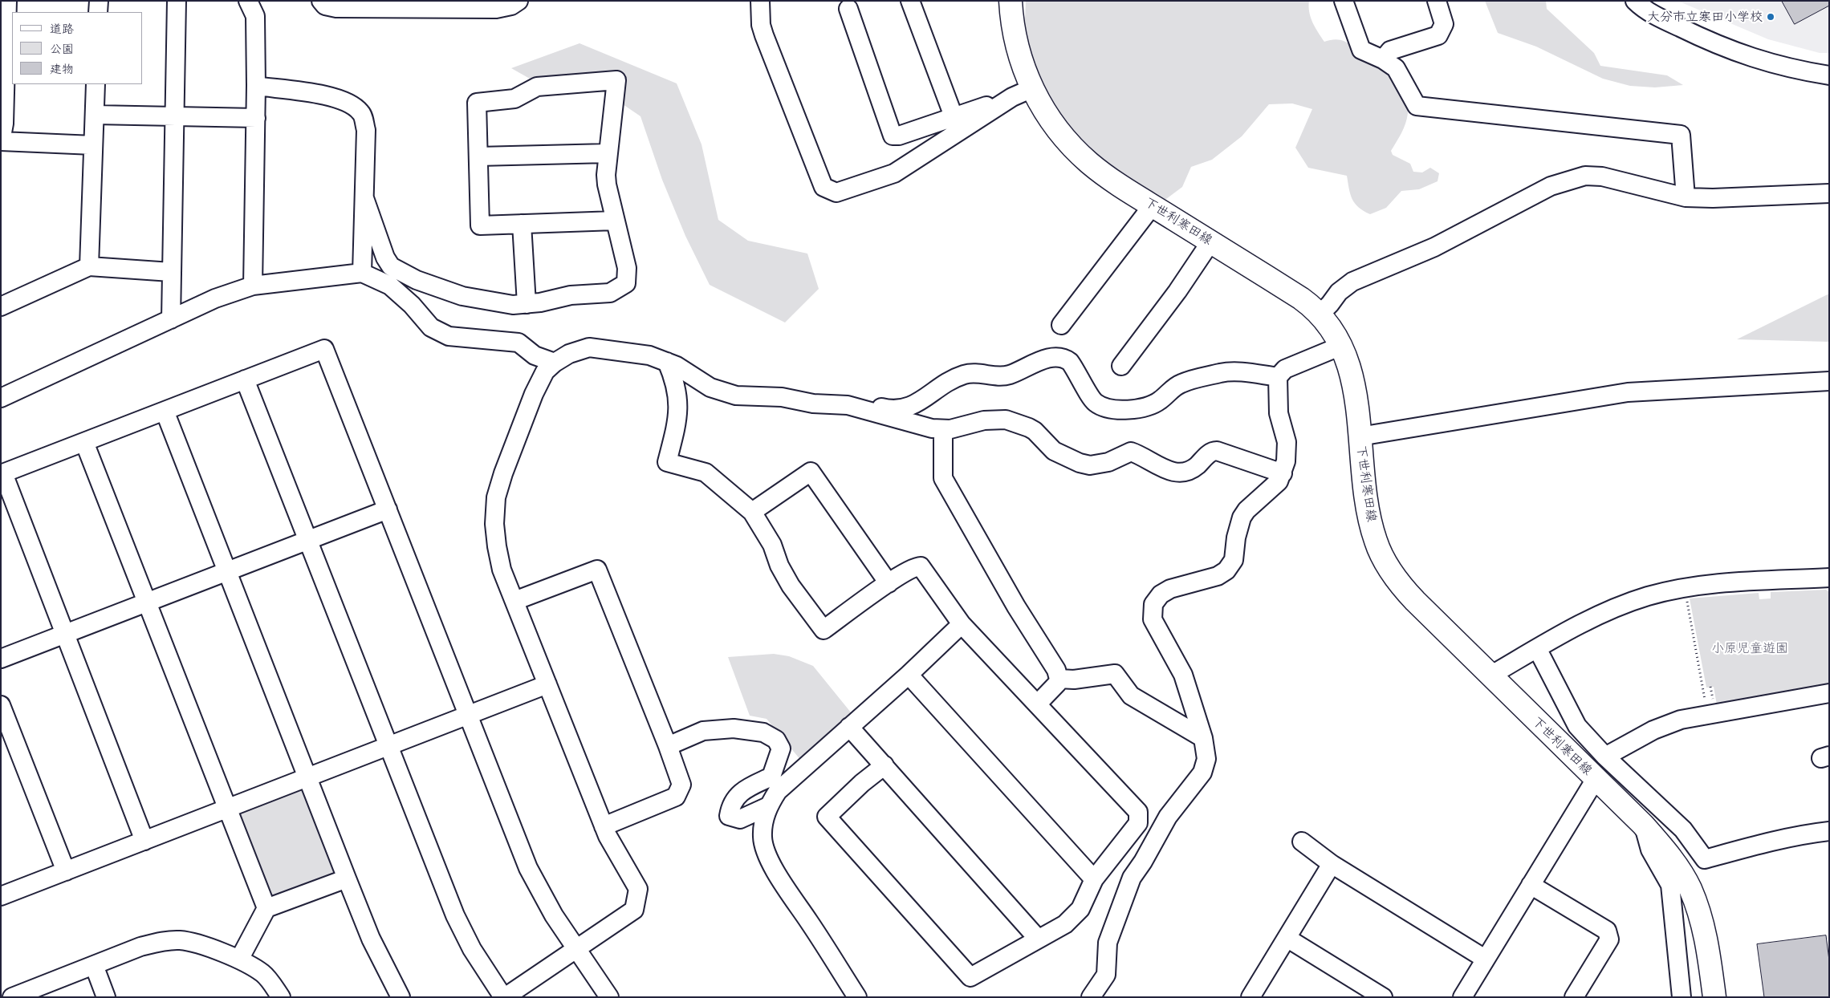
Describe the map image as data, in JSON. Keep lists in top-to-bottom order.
{
  "streets": {
    "main road": ["下世利寒田線"]
  },
  "parks": ["小原児童遊園"],
  "places": ["大分市立寒田小学校"],
  "legend": ["道路", "公園", "建物"]
}
